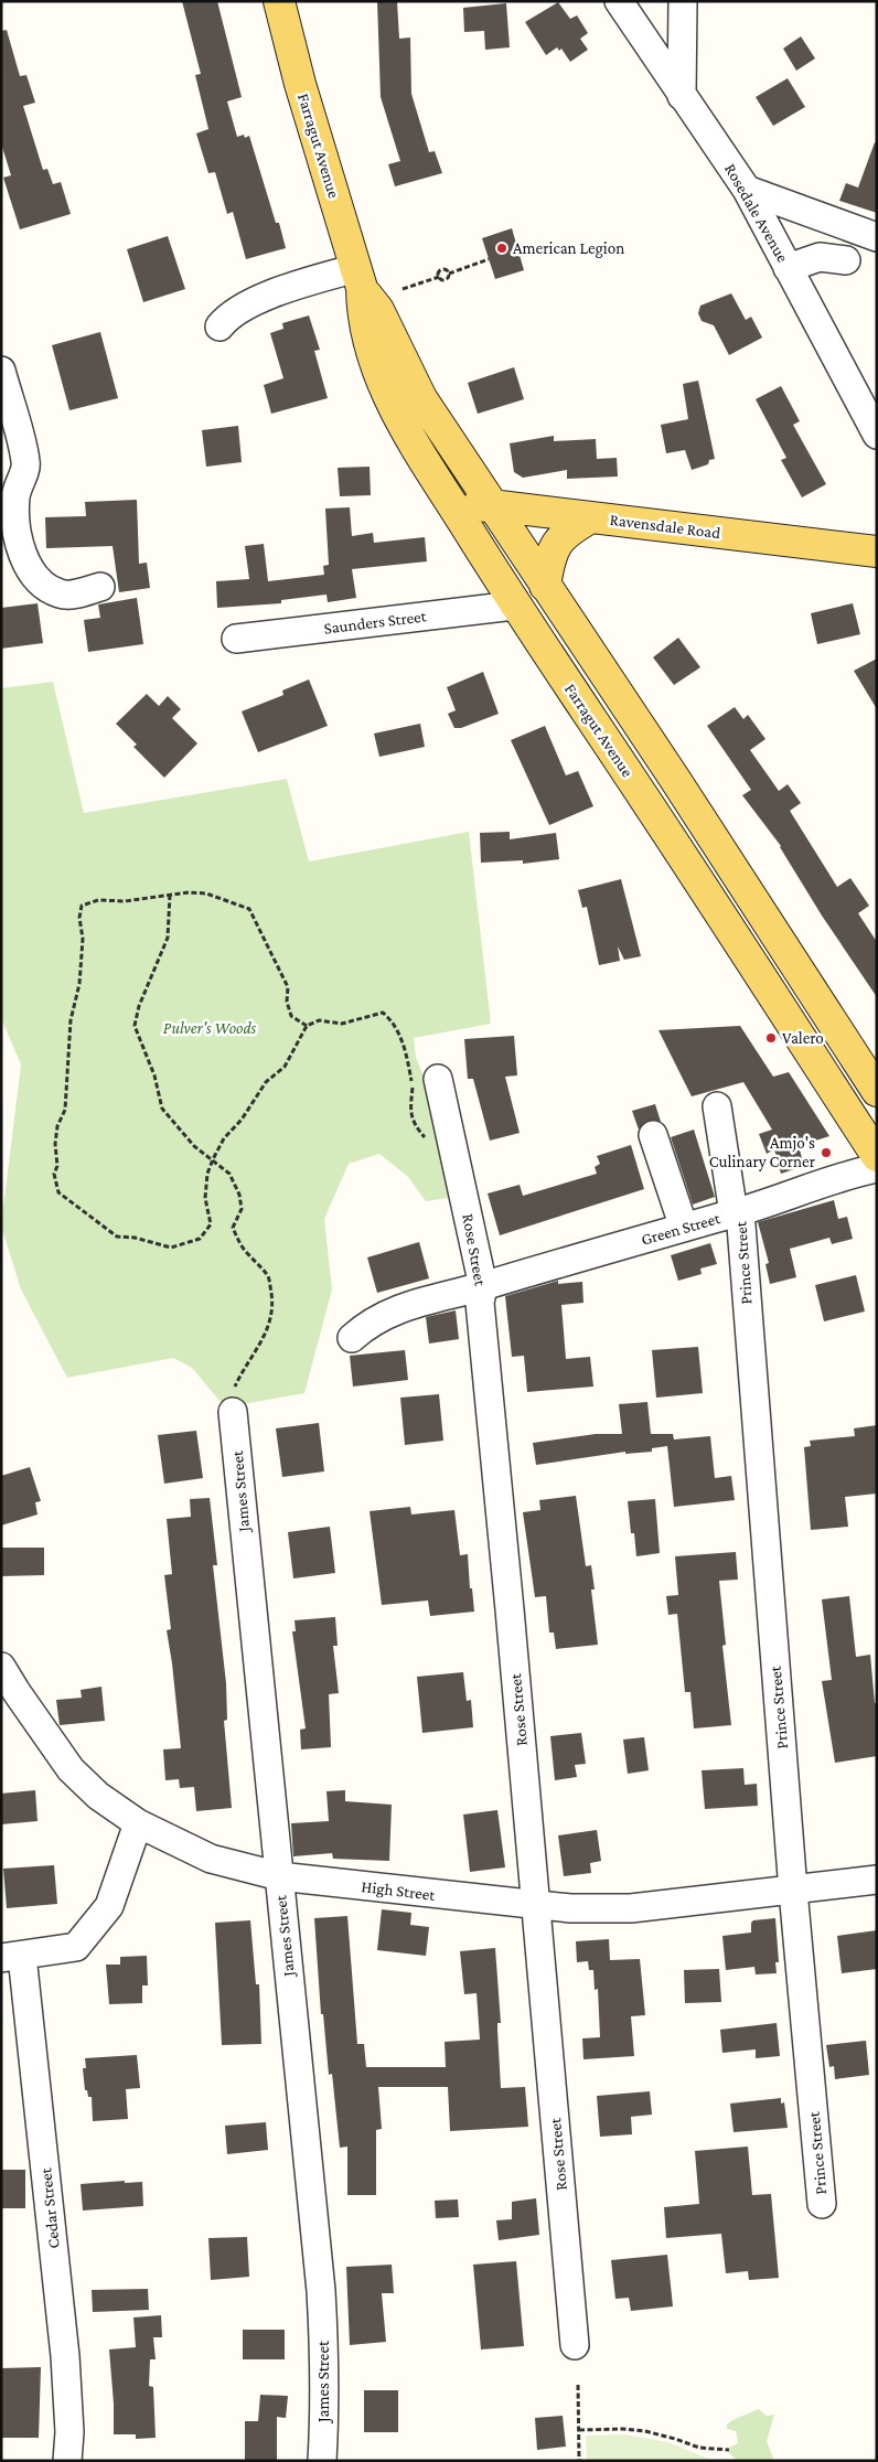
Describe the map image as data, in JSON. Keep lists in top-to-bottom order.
{
  "streets": {
    "main road": ["Farragut Avenue", "Ravensdale Road"],
    "street": [
      "Rosedale Avenue",
      "Saunders Street",
      "Green Street",
      "Rose Street",
      "Prince Street",
      "James Street",
      "High Street",
      "Cedar Street"
    ]
  },
  "crossings": [
    ["Farragut Avenue", "Ravensdale Road"],
    ["Farragut Avenue", "Saunders Street"],
    ["Green Street", "Rose Street"],
    ["Green Street", "Prince Street"],
    ["Rose Street", "High Street"],
    ["Prince Street", "High Street"],
    ["James Street", "High Street"]
  ],
  "parks": ["Pulver's Woods"],
  "places": ["American Legion", "Valero", "Amjo's Culinary Corner"]
}
